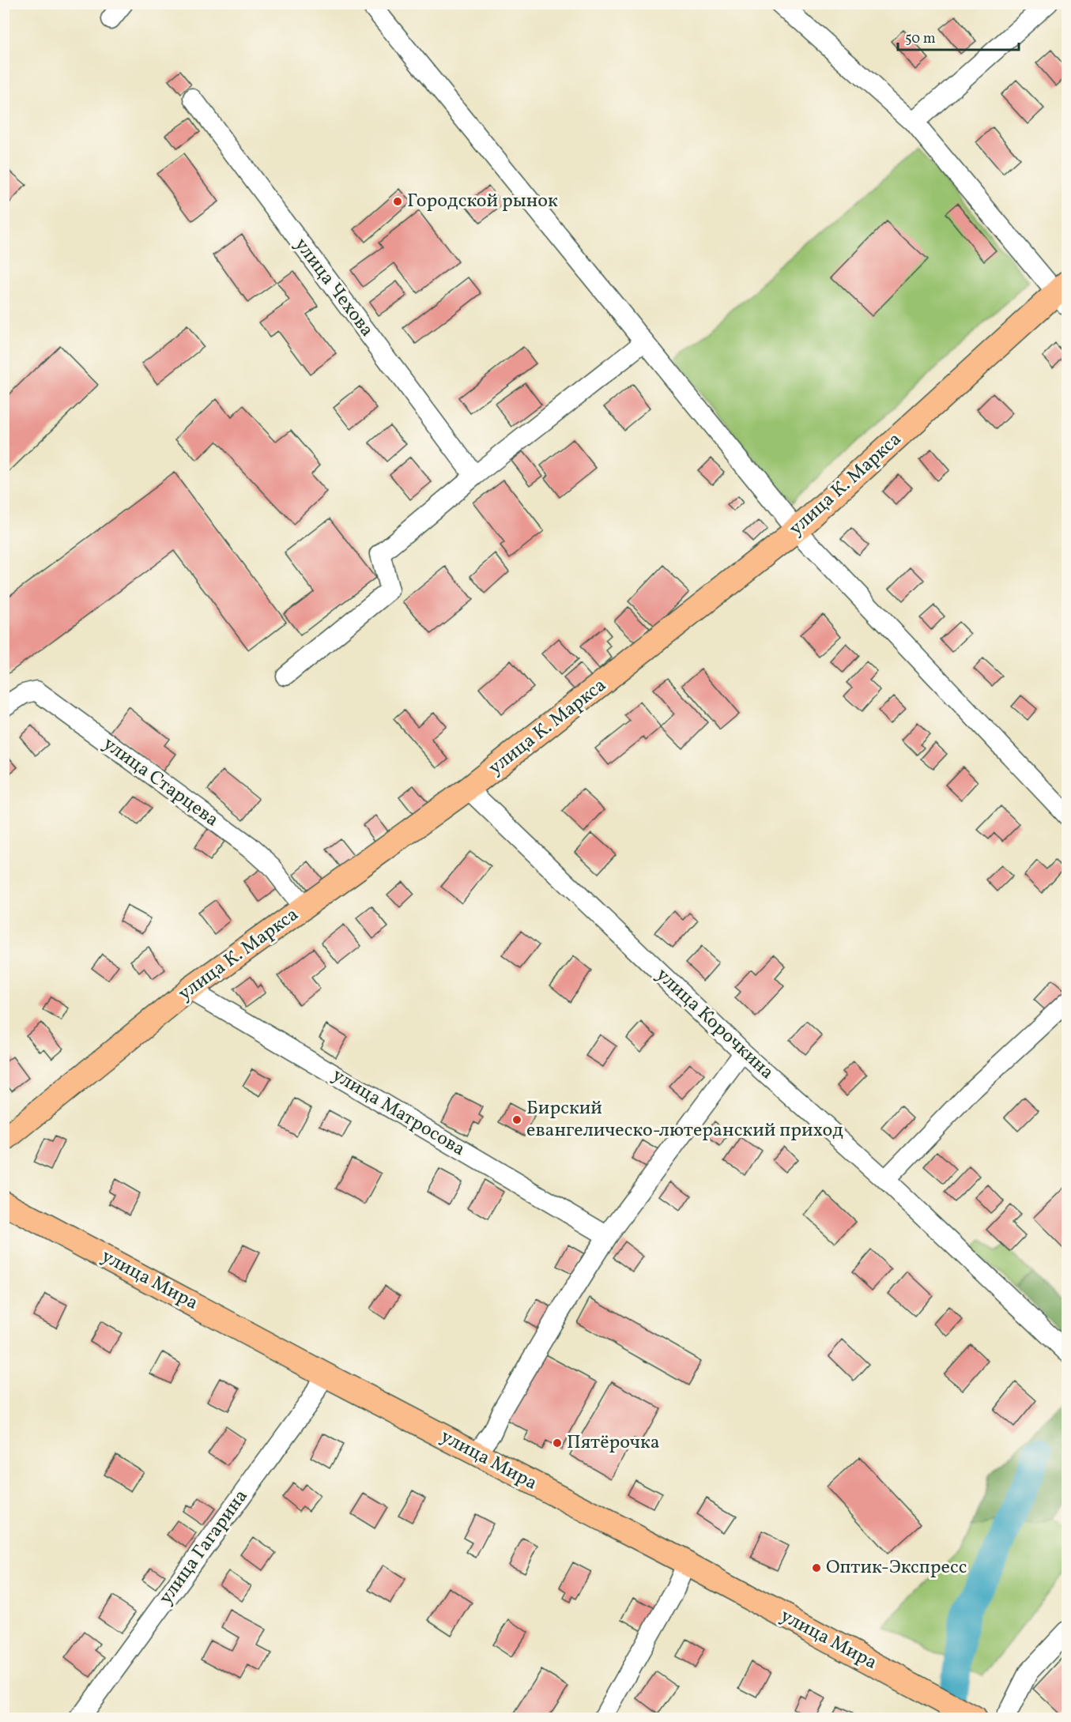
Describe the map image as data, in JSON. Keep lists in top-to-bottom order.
{
  "streets": {
    "main road": ["улица К. Маркса", "улица Мира"],
    "street": [
      "улица Чехова",
      "улица Старцева",
      "улица Корочкина",
      "улица Матросова",
      "улица Гагарина"
    ]
  },
  "crossings": [
    ["улица К. Маркса", "улица Старцева"],
    ["улица К. Маркса", "улица Корочкина"],
    ["улица К. Маркса", "улица Матросова"],
    ["улица Мира", "улица Гагарина"]
  ],
  "places": [
    "Городской рынок",
    "Бирский евангелическо-лютеранский приход",
    "Пятёрочка",
    "Оптик-Экспресс"
  ],
  "scale_bar": "50 m"
}
